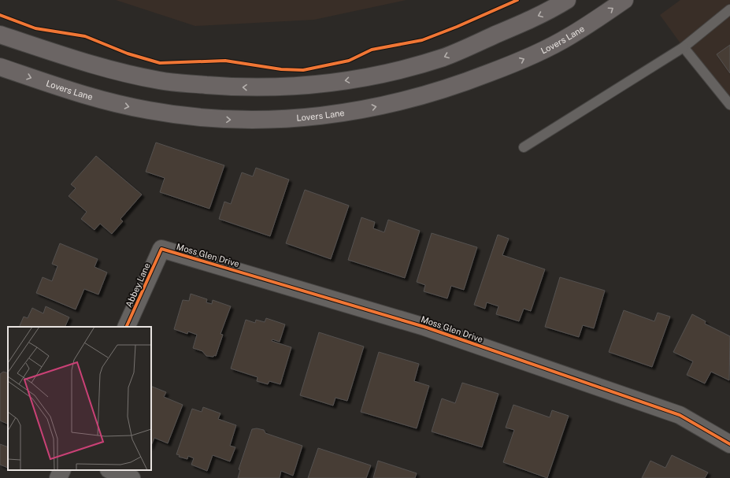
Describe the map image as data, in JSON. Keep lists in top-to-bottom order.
{
  "streets": {
    "street": ["Lovers Lane", "Moss Glen Drive", "Abbey Lane"]
  },
  "crossings": [
    ["Moss Glen Drive", "Abbey Lane"]
  ]
}
